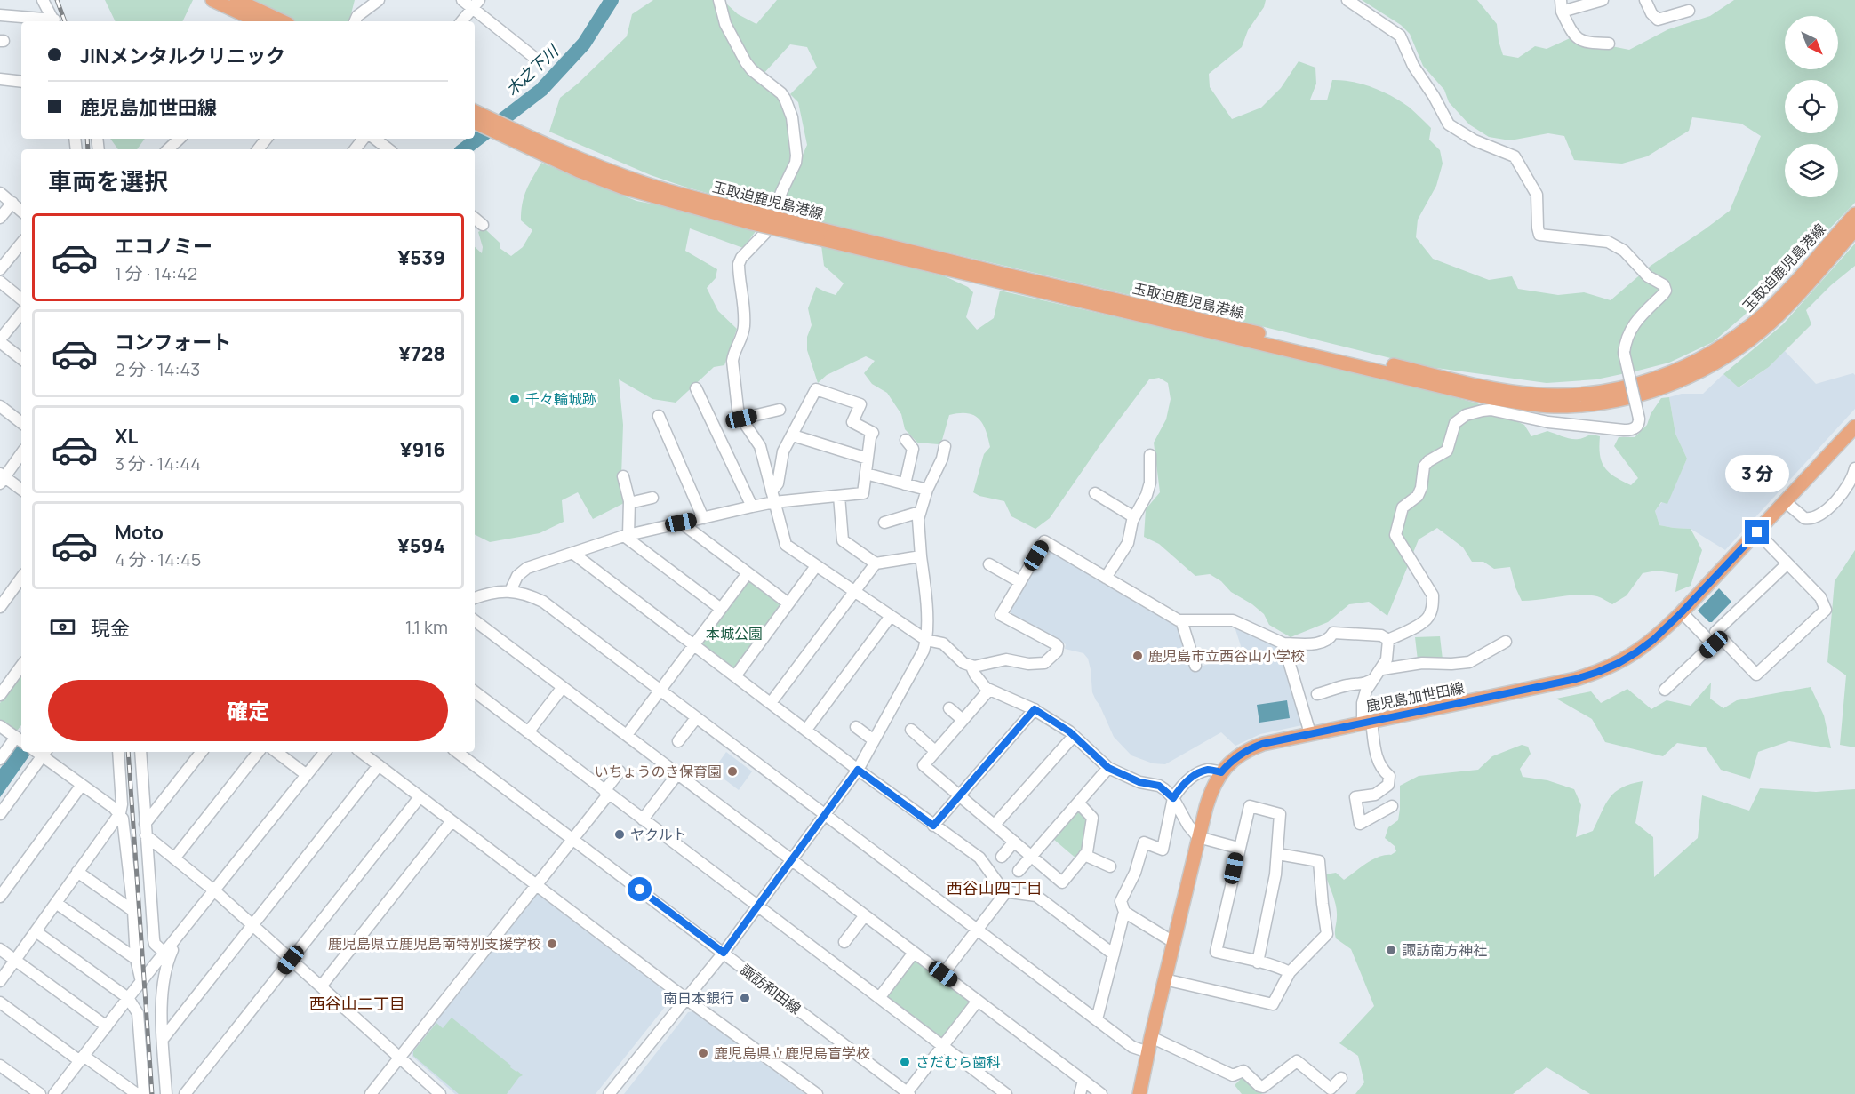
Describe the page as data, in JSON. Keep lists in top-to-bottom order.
{
  "streets": {
    "main road": ["玉取迫鹿児島港線", "鹿児島加世田線"],
    "street": ["諏訪和田線"]
  },
  "districts": ["西谷山四丁目", "西谷山二丁目"],
  "water": ["木之下川"],
  "parks": ["本城公園"],
  "places": [
    "千々輪城跡",
    "鹿児島市立西谷山小学校",
    "いちょうのき保育園",
    "ヤクルト",
    "鹿児島県立鹿児島南特別支援学校",
    "諏訪南方神社",
    "南日本銀行",
    "鹿児島県立鹿児島盲学校",
    "さだむら歯科"
  ],
  "north": "bottom right",
  "page": {
    "banner": ["JINメンタルクリニック", "鹿児島加世田線"],
    "heading": "車両を選択",
    "list": [
      {
        "name": "エコノミー",
        "note": "1 分 · 14:42",
        "value": "¥539"
      },
      {
        "name": "コンフォート",
        "note": "2 分 · 14:43",
        "value": "¥728"
      },
      {
        "name": "XL",
        "note": "3 分 · 14:44",
        "value": "¥916"
      },
      {
        "name": "Moto",
        "note": "4 分 · 14:45",
        "value": "¥594"
      }
    ],
    "bubble": "3 分",
    "pay": ["現金", "1.1 km"],
    "buttons": "確定"
  }
}
